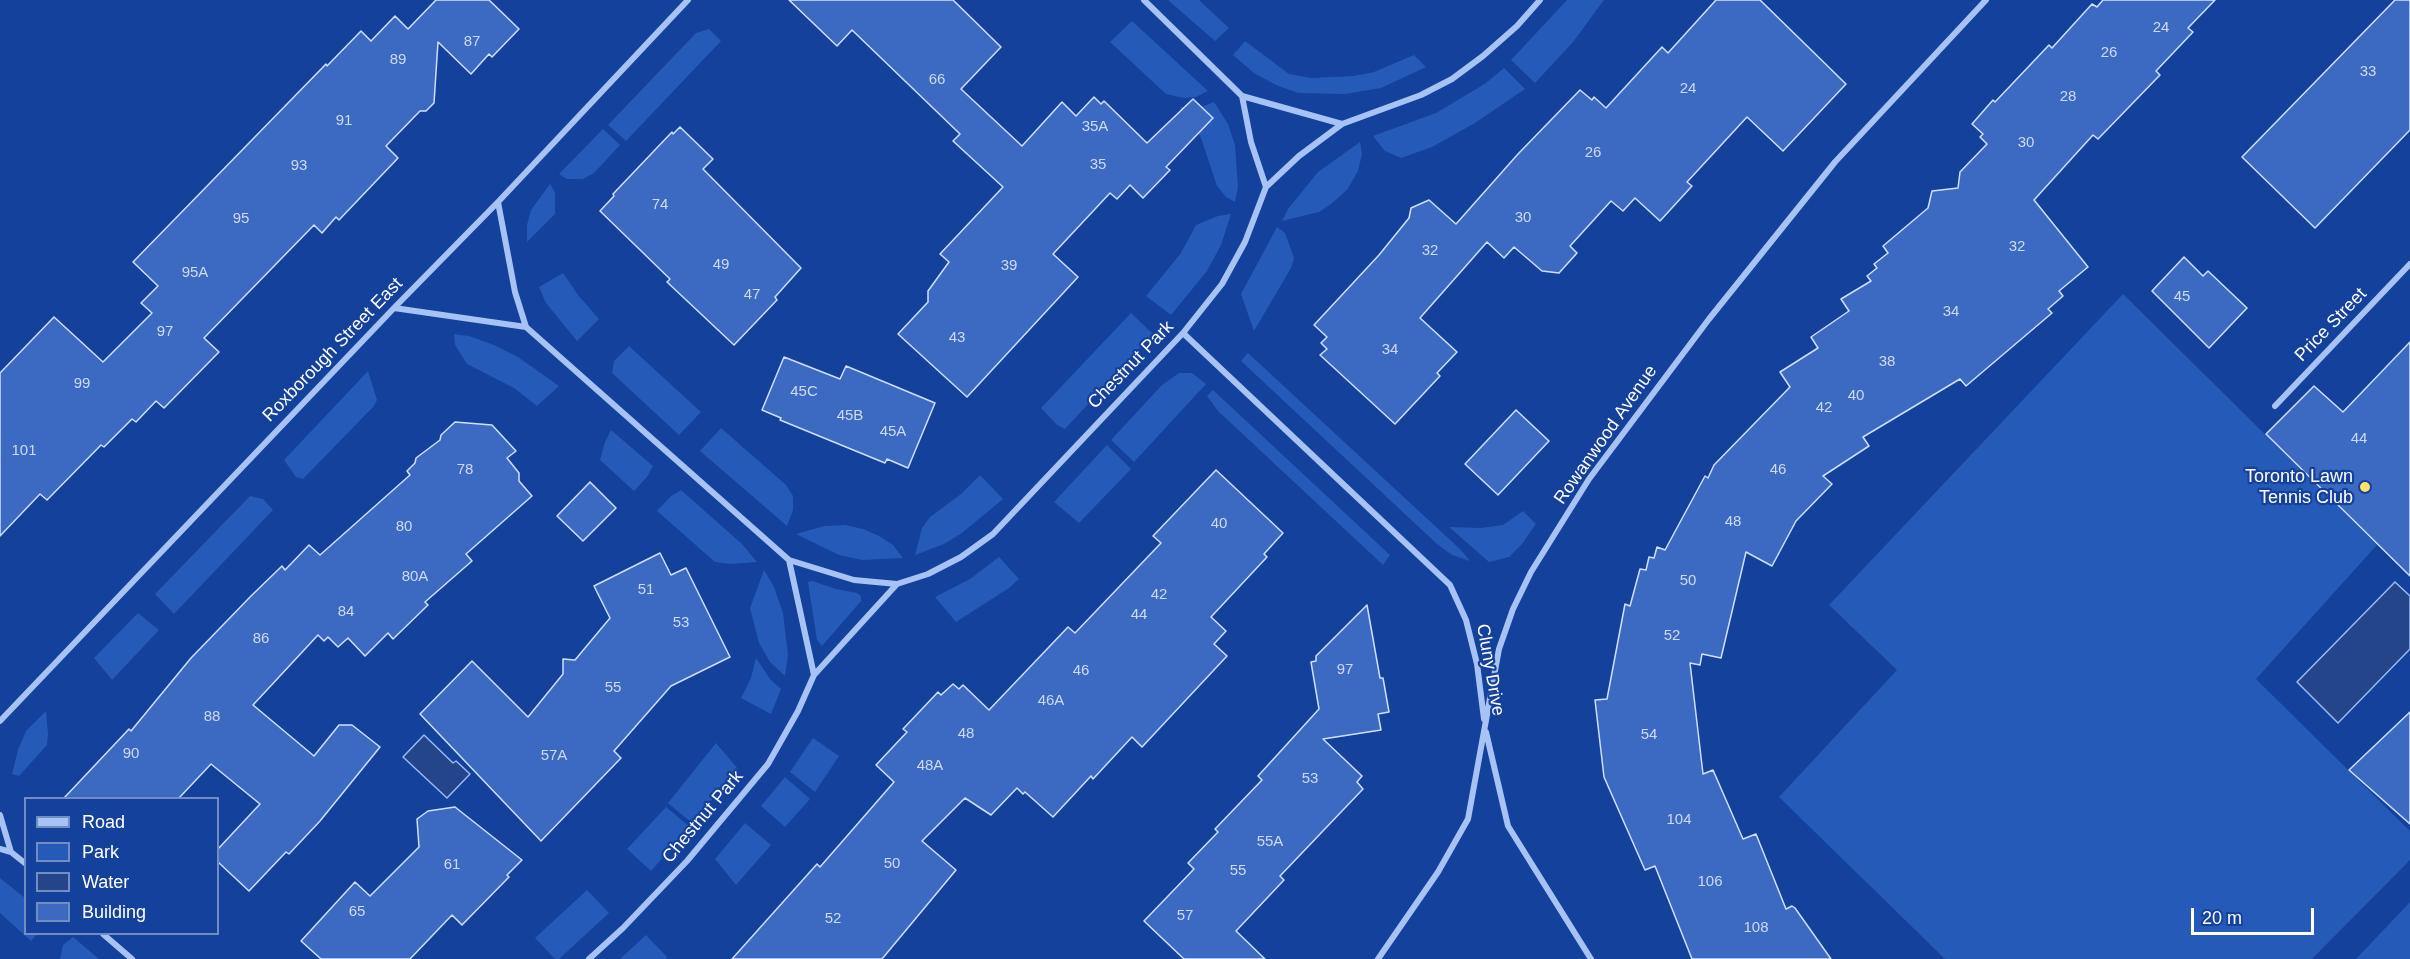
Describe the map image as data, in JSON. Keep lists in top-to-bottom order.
{
  "streets": {
    "street": [
      "Price Street",
      "Roxborough Street East",
      "Chestnut Park",
      "Rowanwood Avenue",
      "Cluny Drive"
    ]
  },
  "crossings": [
    ["Chestnut Park", "Cluny Drive"],
    ["Rowanwood Avenue", "Cluny Drive"]
  ],
  "places": ["Toronto Lawn Tennis Club"],
  "house_numbers": [
    "24",
    "87",
    "26",
    "89",
    "33",
    "66",
    "24",
    "28",
    "91",
    "35A",
    "30",
    "26",
    "35",
    "93",
    "74",
    "30",
    "95",
    "32",
    "32",
    "49",
    "39",
    "95A",
    "47",
    "45",
    "34",
    "97",
    "43",
    "34",
    "38",
    "99",
    "45C",
    "40",
    "42",
    "45B",
    "45A",
    "44",
    "101",
    "78",
    "46",
    "48",
    "40",
    "80",
    "80A",
    "50",
    "51",
    "42",
    "84",
    "44",
    "53",
    "52",
    "86",
    "97",
    "46",
    "55",
    "46A",
    "88",
    "48",
    "54",
    "90",
    "57A",
    "48A",
    "53",
    "104",
    "55A",
    "50",
    "61",
    "55",
    "106",
    "65",
    "57",
    "52",
    "108"
  ],
  "legend": [
    "Road",
    "Park",
    "Water",
    "Building"
  ],
  "scale_bar": "20 m"
}
